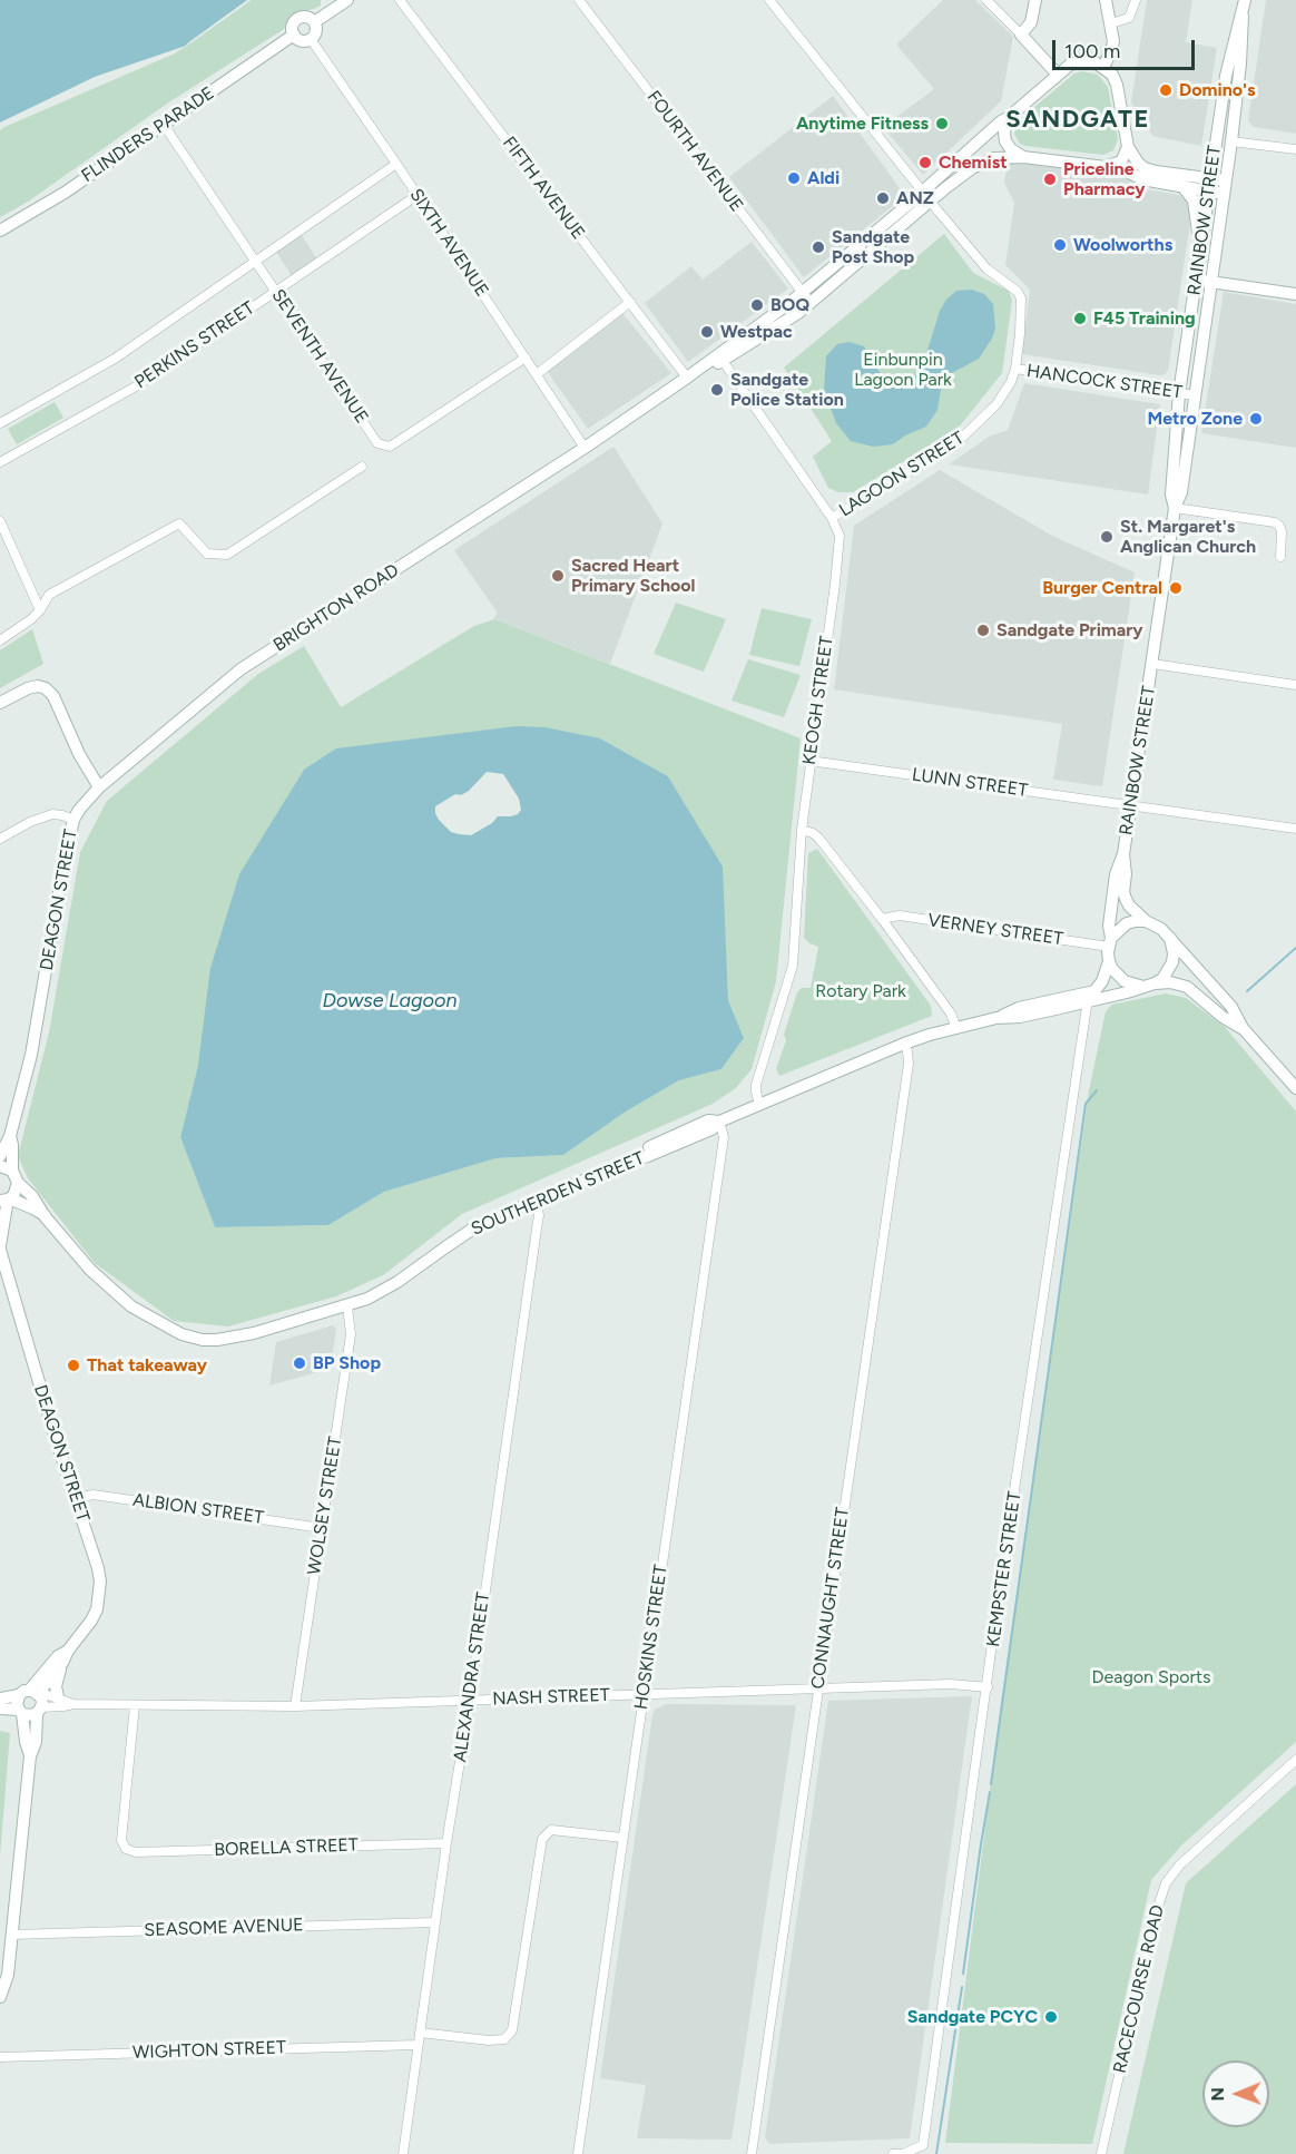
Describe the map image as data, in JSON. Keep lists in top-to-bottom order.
{
  "streets": {
    "main road": [
      "FLINDERS PARADE",
      "RAINBOW STREET",
      "BRIGHTON ROAD",
      "DEAGON STREET",
      "SOUTHERDEN STREET"
    ],
    "street": [
      "FOURTH AVENUE",
      "FIFTH AVENUE",
      "SIXTH AVENUE",
      "PERKINS STREET",
      "SEVENTH AVENUE",
      "HANCOCK STREET",
      "LAGOON STREET",
      "KEOGH STREET",
      "LUNN STREET",
      "VERNEY STREET",
      "WOLSEY STREET",
      "ALBION STREET",
      "KEMPSTER STREET",
      "CONNAUGHT STREET",
      "HOSKINS STREET",
      "ALEXANDRA STREET",
      "NASH STREET",
      "BORELLA STREET",
      "SEASOME AVENUE",
      "RACECOURSE ROAD",
      "WIGHTON STREET"
    ]
  },
  "crossings": [
    ["FLINDERS PARADE", "SIXTH AVENUE"],
    ["FLINDERS PARADE", "SEVENTH AVENUE"],
    ["FOURTH AVENUE", "BRIGHTON ROAD"],
    ["FIFTH AVENUE", "BRIGHTON ROAD"],
    ["RAINBOW STREET", "HANCOCK STREET"],
    ["RAINBOW STREET", "LUNN STREET"],
    ["RAINBOW STREET", "VERNEY STREET"],
    ["RAINBOW STREET", "SOUTHERDEN STREET"],
    ["SIXTH AVENUE", "PERKINS STREET"],
    ["SIXTH AVENUE", "SEVENTH AVENUE"],
    ["SIXTH AVENUE", "BRIGHTON ROAD"],
    ["PERKINS STREET", "SEVENTH AVENUE"],
    ["HANCOCK STREET", "LAGOON STREET"],
    ["LAGOON STREET", "BRIGHTON ROAD"],
    ["LAGOON STREET", "KEOGH STREET"],
    ["BRIGHTON ROAD", "KEOGH STREET"],
    ["BRIGHTON ROAD", "DEAGON STREET"],
    ["KEOGH STREET", "LUNN STREET"],
    ["DEAGON STREET", "SOUTHERDEN STREET"],
    ["DEAGON STREET", "ALBION STREET"],
    ["DEAGON STREET", "NASH STREET"],
    ["VERNEY STREET", "SOUTHERDEN STREET"],
    ["SOUTHERDEN STREET", "WOLSEY STREET"],
    ["SOUTHERDEN STREET", "KEMPSTER STREET"],
    ["SOUTHERDEN STREET", "CONNAUGHT STREET"],
    ["SOUTHERDEN STREET", "HOSKINS STREET"],
    ["SOUTHERDEN STREET", "ALEXANDRA STREET"],
    ["WOLSEY STREET", "ALBION STREET"],
    ["WOLSEY STREET", "NASH STREET"],
    ["KEMPSTER STREET", "NASH STREET"],
    ["CONNAUGHT STREET", "NASH STREET"],
    ["HOSKINS STREET", "NASH STREET"],
    ["ALEXANDRA STREET", "NASH STREET"],
    ["ALEXANDRA STREET", "BORELLA STREET"],
    ["ALEXANDRA STREET", "SEASOME AVENUE"],
    ["ALEXANDRA STREET", "WIGHTON STREET"],
    ["NASH STREET", "BORELLA STREET"]
  ],
  "districts": ["SANDGATE"],
  "water": ["Dowse Lagoon"],
  "parks": ["Einbunpin Lagoon Park", "Rotary Park", "Deagon Sports"],
  "places": [
    "Domino's",
    "Anytime Fitness",
    "Chemist",
    "Aldi",
    "Priceline Pharmacy",
    "ANZ",
    "Woolworths",
    "Sandgate Post Shop",
    "BOQ",
    "F45 Training",
    "Westpac",
    "Sandgate Police Station",
    "Metro Zone",
    "St. Margaret's Anglican Church",
    "Sacred Heart Primary School",
    "Burger Central",
    "Sandgate Primary",
    "BP Shop",
    "That takeaway",
    "Sandgate PCYC"
  ],
  "scale_bar": "100 m",
  "north": "left"
}
